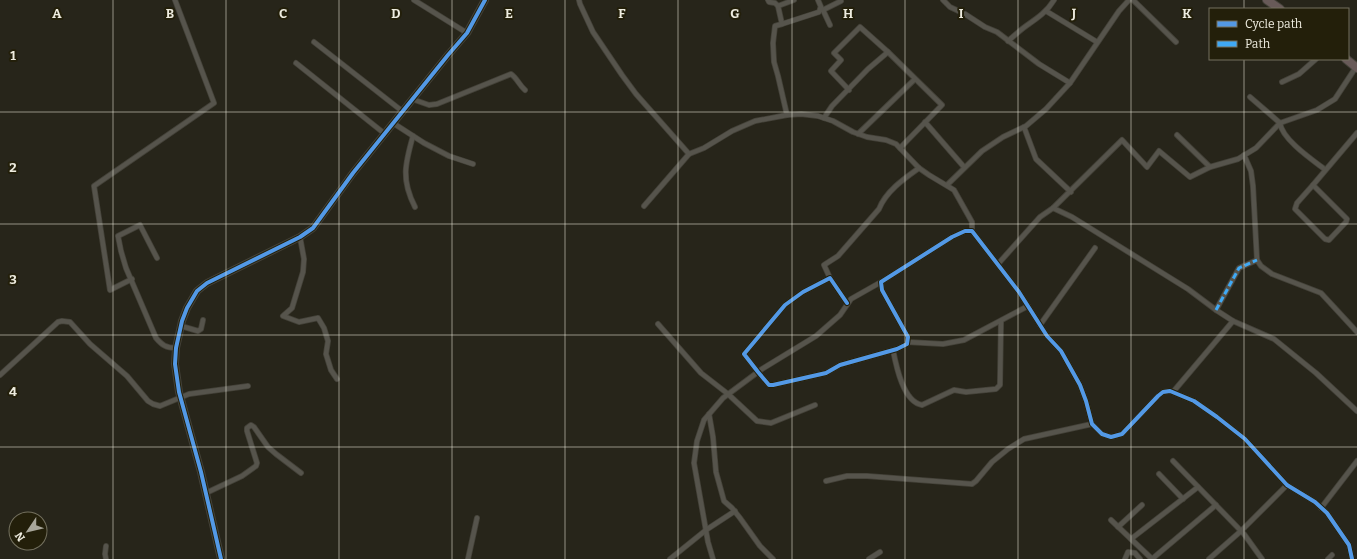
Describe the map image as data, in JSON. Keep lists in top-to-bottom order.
{
  "legend": ["Cycle path", "Path"],
  "north": "bottom left",
  "grid": {
    "columns": [
      "A",
      "B",
      "C",
      "D",
      "E",
      "F",
      "G",
      "H",
      "I",
      "J",
      "K"
    ],
    "rows": [
      "1",
      "2",
      "3",
      "4"
    ]
  }
}
